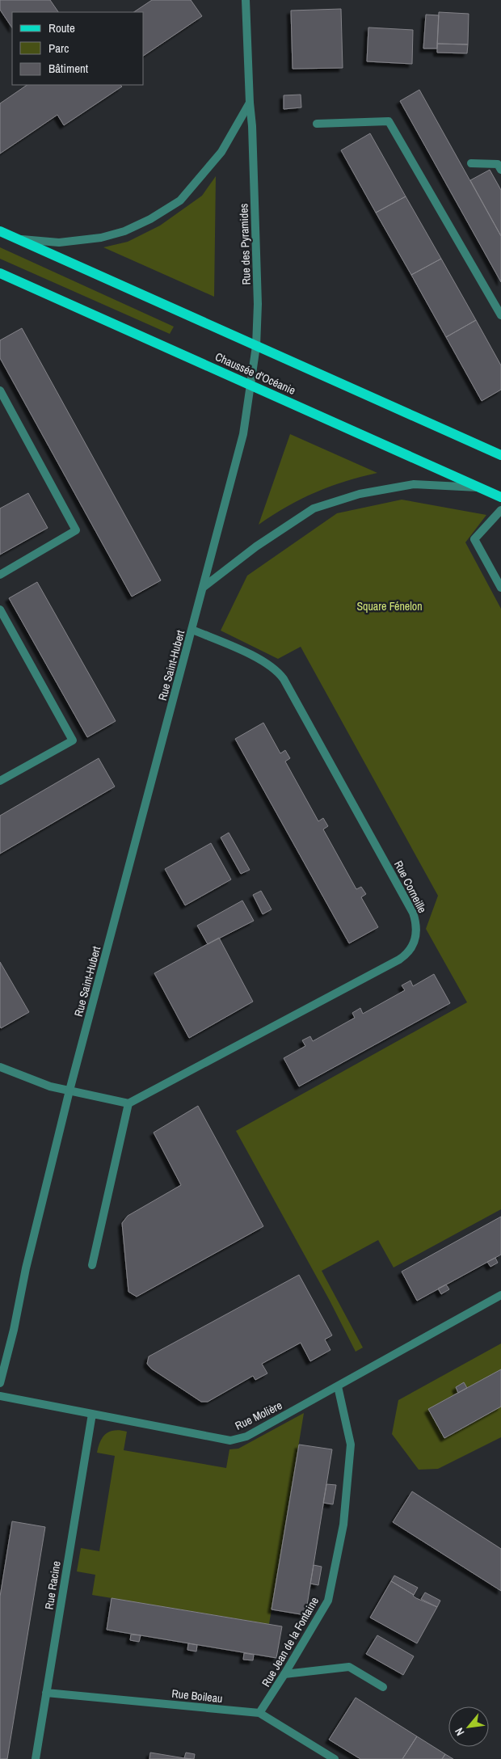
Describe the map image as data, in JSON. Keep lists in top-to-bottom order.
{
  "streets": {
    "main road": ["Chaussée d'Océanie"],
    "street": [
      "Rue des Pyramides",
      "Rue Saint-Hubert",
      "Rue Corneille",
      "Rue Molière",
      "Rue Racine",
      "Rue Jean de la Fontaine",
      "Rue Boileau"
    ]
  },
  "crossings": [
    ["Rue des Pyramides", "Chaussée d'Océanie"],
    ["Rue des Pyramides", "Rue Saint-Hubert"],
    ["Chaussée d'Océanie", "Rue Saint-Hubert"],
    ["Rue Saint-Hubert", "Rue Corneille"],
    ["Rue Molière", "Rue Racine"],
    ["Rue Molière", "Rue Jean de la Fontaine"],
    ["Rue Racine", "Rue Boileau"],
    ["Rue Jean de la Fontaine", "Rue Boileau"]
  ],
  "parks": ["Square Fénelon"],
  "legend": ["Route", "Parc", "Bâtiment"],
  "north": "bottom left"
}
